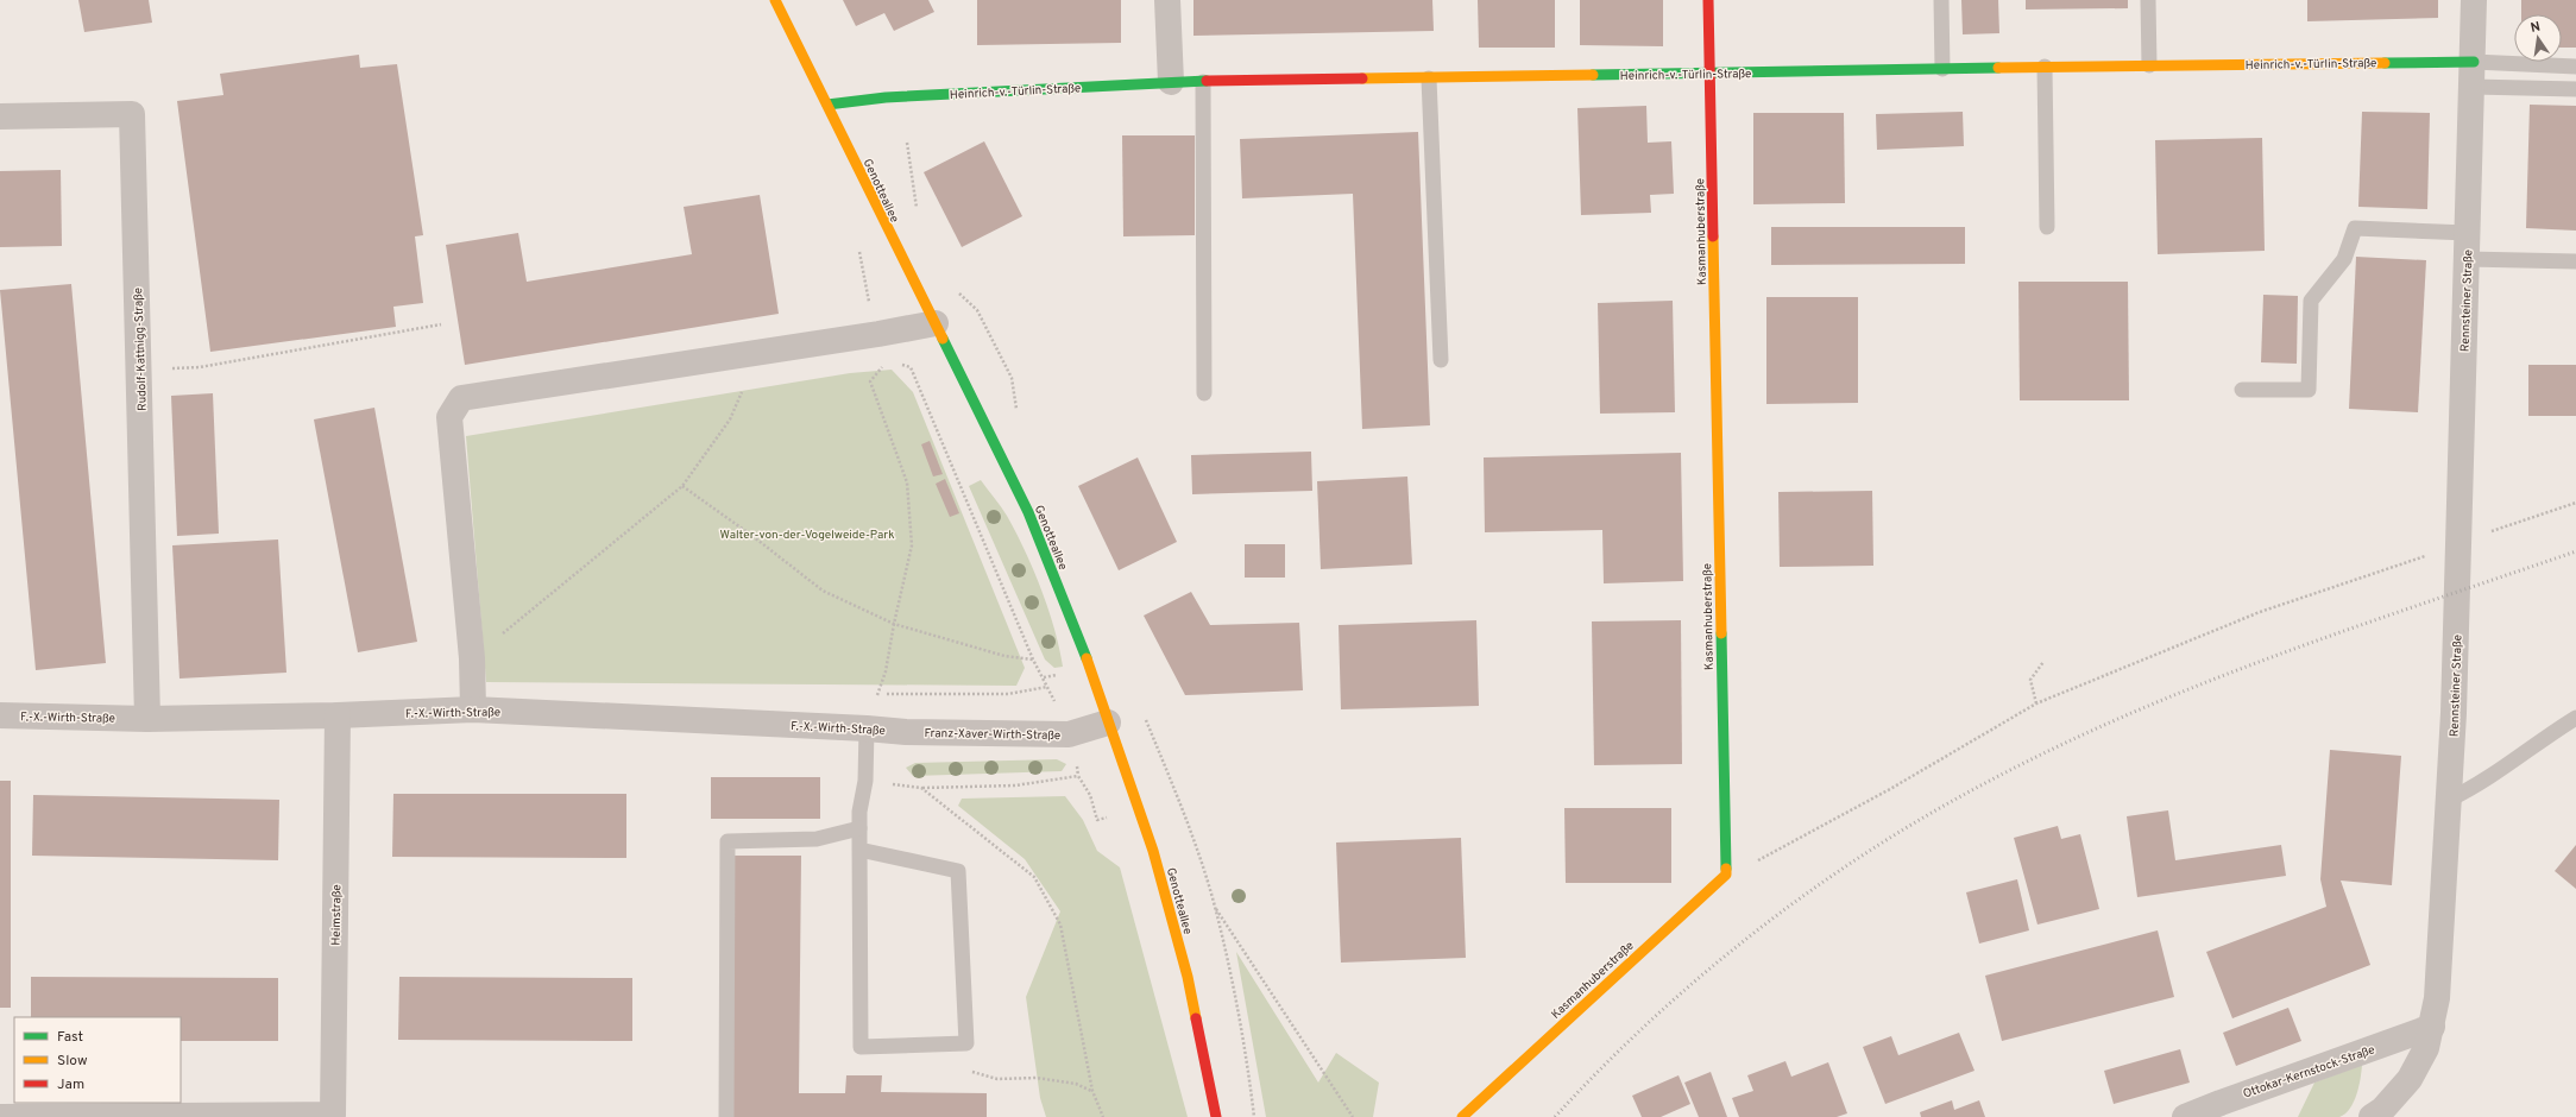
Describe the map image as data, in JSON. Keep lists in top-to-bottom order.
{
  "streets": {
    "street": [
      "Heinrich-v.-Türlin-Straße",
      "Genotteallee",
      "Kasmanhuberstraße",
      "Rennsteiner Straße",
      "Rudolf-Kattnigg-Straße",
      "F.-X.-Wirth-Straße",
      "Franz-Xaver-Wirth-Straße",
      "Heimstraße",
      "Ottokar-Kernstock-Straße"
    ]
  },
  "crossings": [
    ["Heinrich-v.-Türlin-Straße", "Genotteallee"],
    ["Heinrich-v.-Türlin-Straße", "Kasmanhuberstraße"],
    ["Heinrich-v.-Türlin-Straße", "Rennsteiner Straße"],
    ["Genotteallee", "Franz-Xaver-Wirth-Straße"],
    ["Rennsteiner Straße", "Ottokar-Kernstock-Straße"],
    ["Rudolf-Kattnigg-Straße", "F.-X.-Wirth-Straße"],
    ["F.-X.-Wirth-Straße", "Franz-Xaver-Wirth-Straße"],
    ["F.-X.-Wirth-Straße", "Heimstraße"]
  ],
  "parks": ["Walter-von-der-Vogelweide-Park"],
  "legend": ["Fast", "Slow", "Jam"],
  "north": "top"
}
